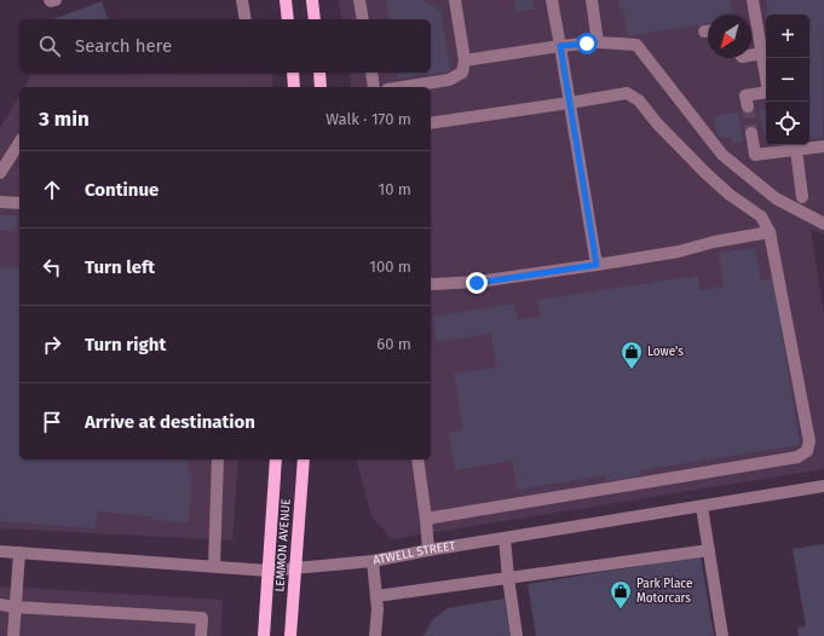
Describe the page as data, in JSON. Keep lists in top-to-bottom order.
{
  "streets": {
    "main road": ["LEMMON AVENUE"],
    "street": ["ATWELL STREET"]
  },
  "crossings": [
    ["LEMMON AVENUE", "ATWELL STREET"]
  ],
  "places": {
    "shop": ["Lowe's", "Park Place Motorcars"]
  },
  "north": "bottom left",
  "page": {
    "map_buttons": ["+", "−"],
    "search": "Search here",
    "heading": ["3 min", "Walk · 170 m"],
    "list": [
      ["Continue", "10 m"],
      ["Turn left", "100 m"],
      ["Turn right", "60 m"],
      "Arrive at destination"
    ]
  }
}
